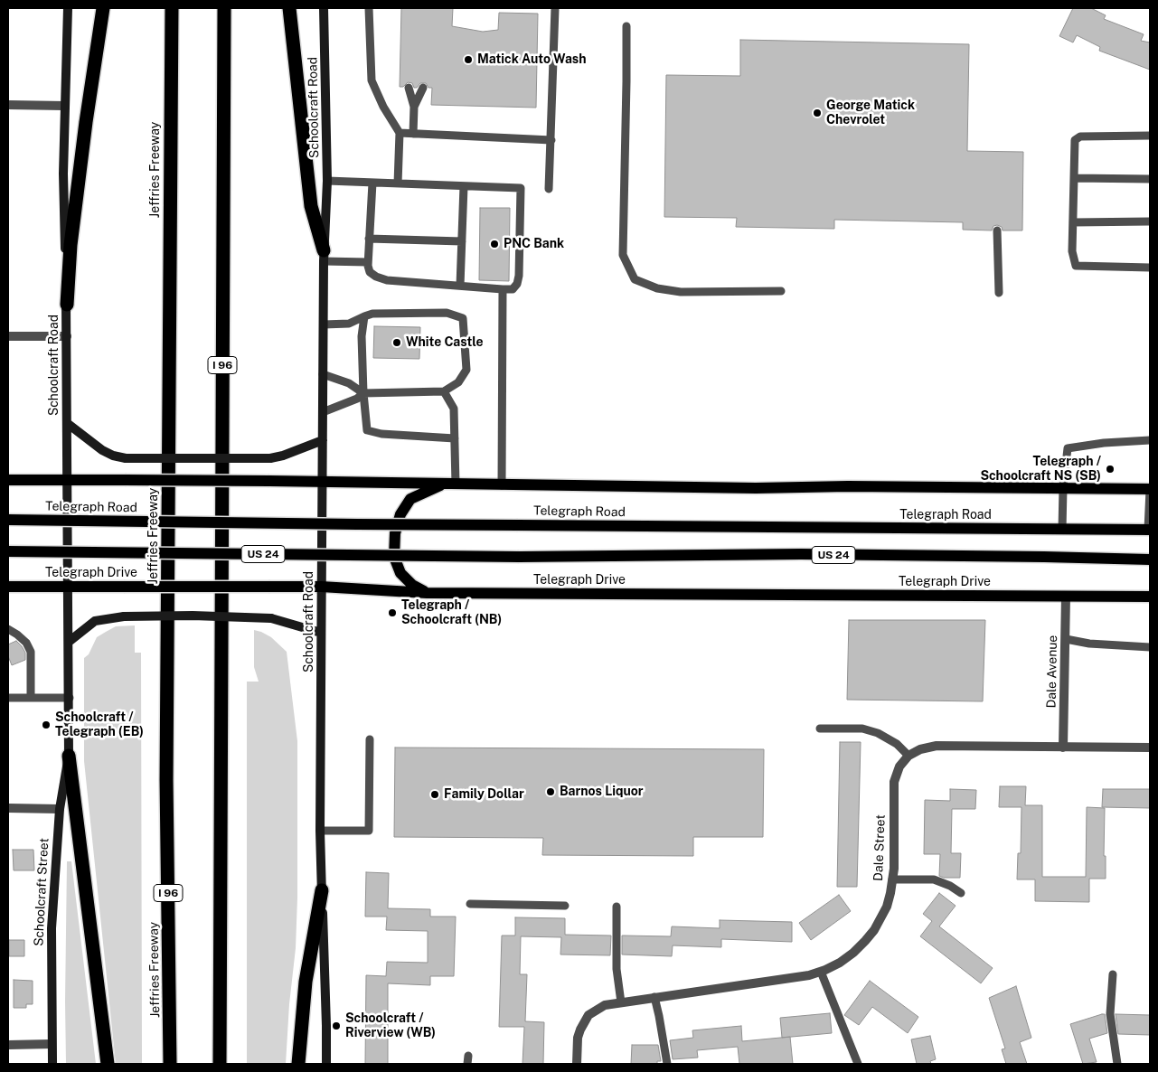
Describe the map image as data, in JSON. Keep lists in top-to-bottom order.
{
  "streets": {
    "highway": ["Jeffries Freeway", "I 96"],
    "main road": [
      "Schoolcraft Road",
      "Telegraph Road",
      "US 24",
      "Telegraph Drive",
      "Schoolcraft Street"
    ],
    "street": ["Dale Avenue", "Dale Street"]
  },
  "crossings": [
    ["Schoolcraft Road", "Telegraph Drive"],
    ["Schoolcraft Road", "Schoolcraft Street"],
    ["Telegraph Drive", "Dale Avenue"]
  ],
  "places": [
    "Matick Auto Wash",
    "George Matick Chevrolet",
    "PNC Bank",
    "White Castle",
    "Telegraph / Schoolcraft NS (SB)",
    "Telegraph / Schoolcraft (NB)",
    "Schoolcraft / Telegraph (EB)",
    "Barnos Liquor",
    "Family Dollar",
    "Schoolcraft / Riverview (WB)"
  ]
}
